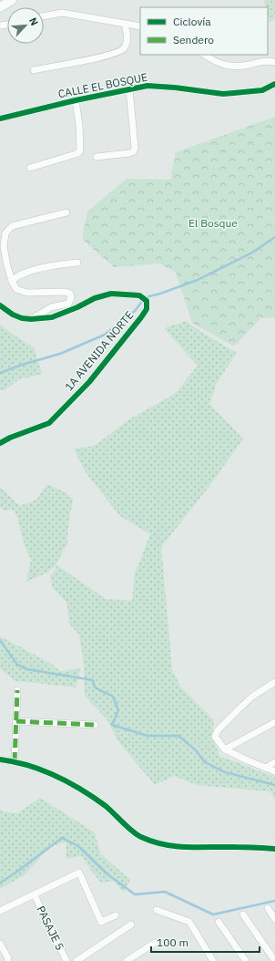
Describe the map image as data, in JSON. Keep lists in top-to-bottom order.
{
  "streets": {
    "street": ["CALLE EL BOSQUE", "1A AVENIDA NORTE", "PASAJE 5"]
  },
  "parks": ["El Bosque"],
  "legend": ["Ciclovía", "Sendero"],
  "scale_bar": "100 m",
  "north": "top right"
}
